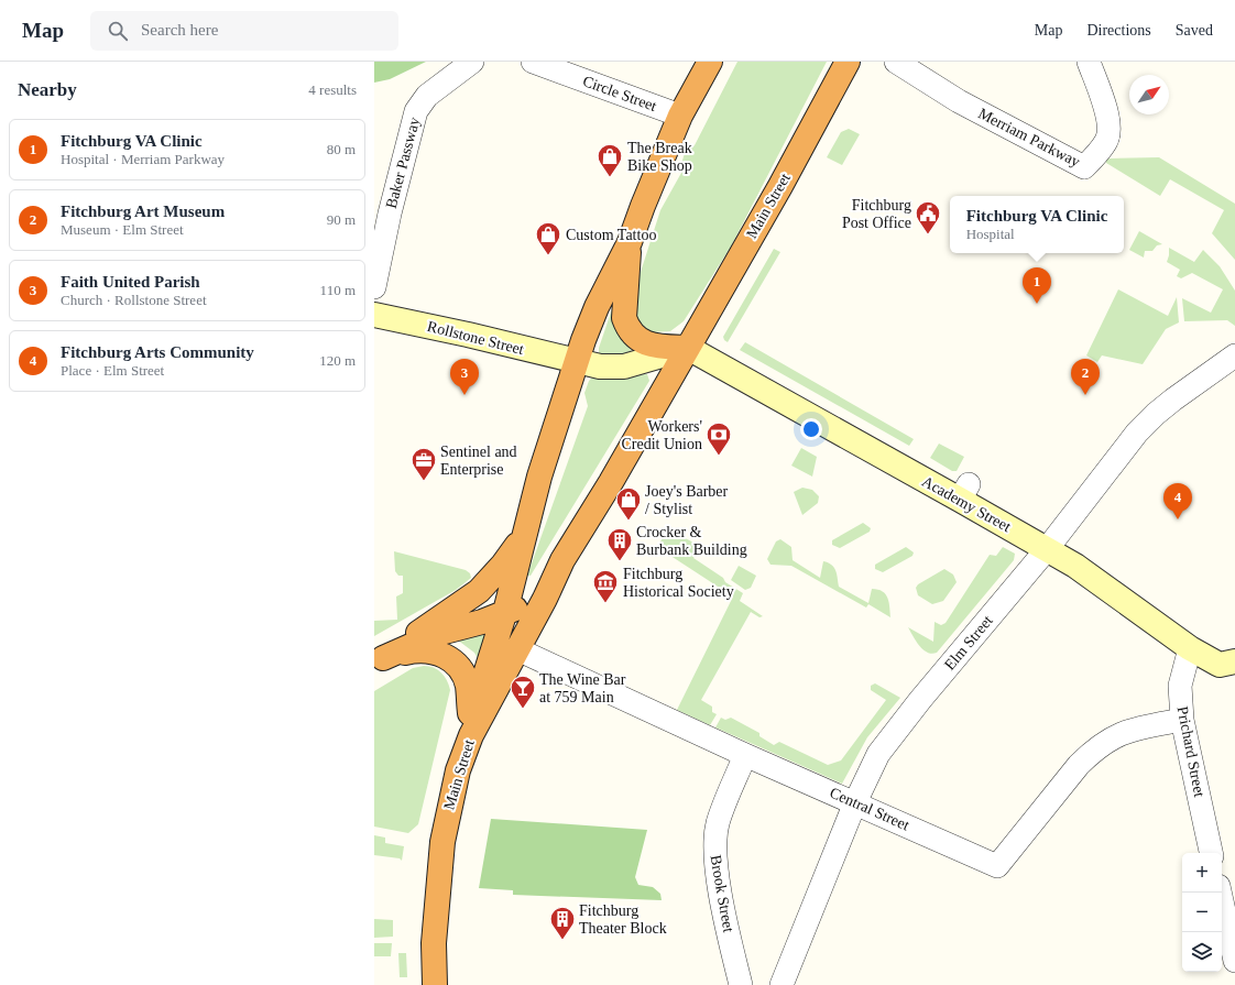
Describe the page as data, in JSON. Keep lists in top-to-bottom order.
{
  "streets": {
    "highway": ["Main Street"],
    "main road": ["Rollstone Street", "Academy Street"],
    "street": [
      "Circle Street",
      "Merriam Parkway",
      "Baker Passway",
      "Elm Street",
      "Prichard Street",
      "Central Street",
      "Brook Street"
    ]
  },
  "crossings": [
    ["Circle Street", "Main Street"],
    ["Main Street", "Rollstone Street"],
    ["Main Street", "Academy Street"],
    ["Main Street", "Central Street"],
    ["Academy Street", "Elm Street"],
    ["Academy Street", "Prichard Street"],
    ["Elm Street", "Central Street"],
    ["Prichard Street", "Central Street"],
    ["Central Street", "Brook Street"]
  ],
  "places": {
    "shop": ["The Break Bike Shop", "Custom Tattoo", "Joey's Barber / Stylist"],
    "public building": ["Fitchburg Post Office"],
    "bank": ["Workers' Credit Union"],
    "office": ["Sentinel and Enterprise"],
    "building": ["Crocker & Burbank Building", "Fitchburg Theater Block"],
    "museum": ["Fitchburg Historical Society"],
    "bar": ["The Wine Bar at 759 Main"]
  },
  "north": "top right",
  "page": {
    "header": "Map",
    "search": "Search here",
    "nav": ["Map", "Directions", "Saved"],
    "heading": ["Nearby", "4 results"],
    "list": [
      {
        "mark": "1",
        "name": "Fitchburg VA Clinic",
        "note": "Hospital · Merriam Parkway",
        "value": "80 m"
      },
      {
        "mark": "2",
        "name": "Fitchburg Art Museum",
        "note": "Museum · Elm Street",
        "value": "90 m"
      },
      {
        "mark": "3",
        "name": "Faith United Parish",
        "note": "Church · Rollstone Street",
        "value": "110 m"
      },
      {
        "mark": "4",
        "name": "Fitchburg Arts Community",
        "note": "Place · Elm Street",
        "value": "120 m"
      }
    ],
    "popup": ["Fitchburg VA Clinic", "Hospital"],
    "pins": [
      "1",
      "2",
      "3",
      "4"
    ],
    "map_buttons": ["+", "−"]
  }
}
